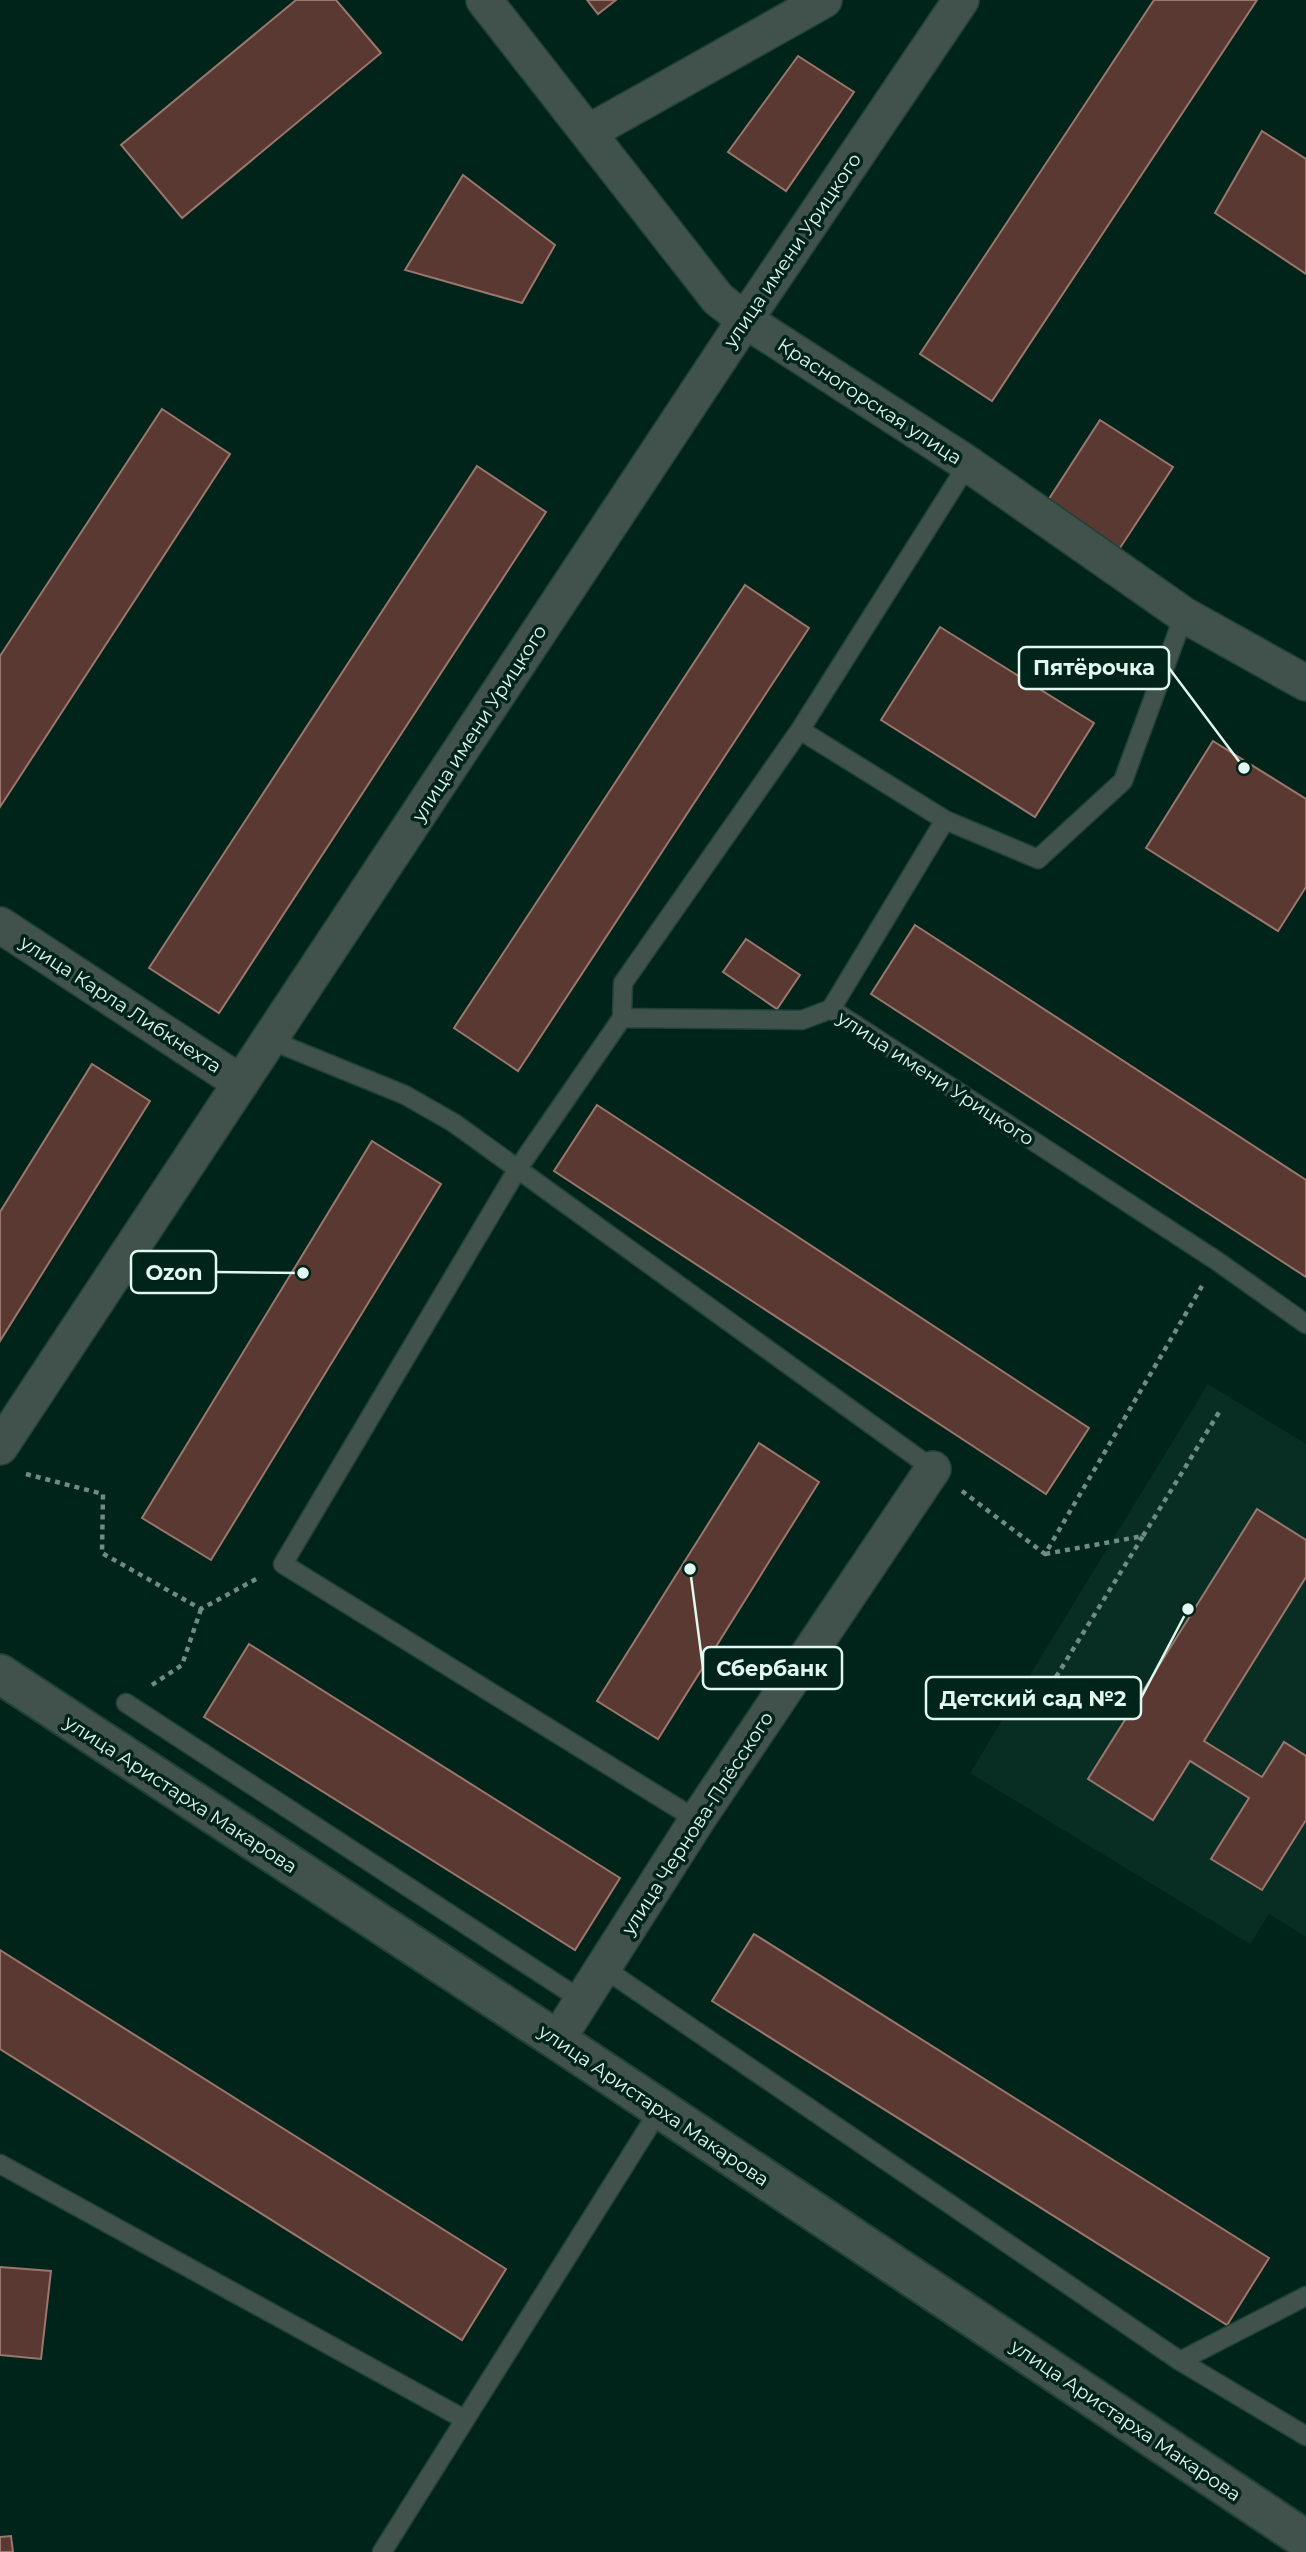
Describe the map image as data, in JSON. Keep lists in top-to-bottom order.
{
  "streets": {
    "street": [
      "улица имени Урицкого",
      "Красногорская улица",
      "улица Карла Либкнехта",
      "улица Аристарха Макарова",
      "улица Чернова-Плёсского"
    ]
  },
  "crossings": [
    ["улица имени Урицкого", "Красногорская улица"],
    ["улица имени Урицкого", "улица Карла Либкнехта"],
    ["улица Аристарха Макарова", "улица Чернова-Плёсского"]
  ],
  "places": [
    "Пятёрочка",
    "Ozon",
    "Сбербанк",
    "Детский сад №2"
  ]
}
